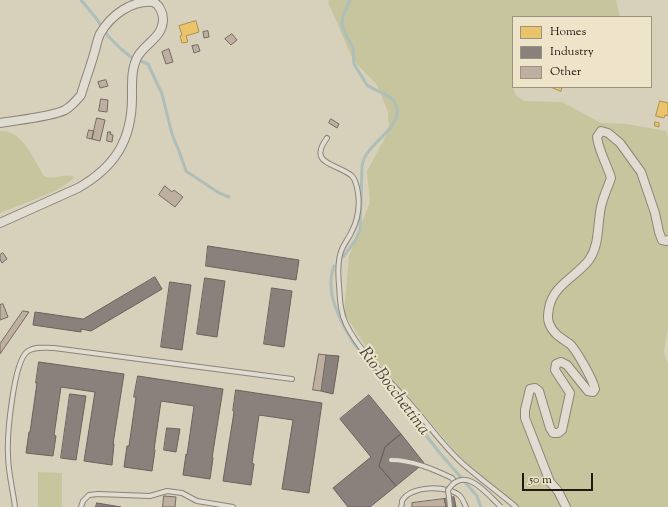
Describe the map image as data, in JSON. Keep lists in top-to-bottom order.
{
  "water": ["Rio Bocchettina"],
  "legend": ["Homes", "Industry", "Other"],
  "scale_bar": "50 m"
}
